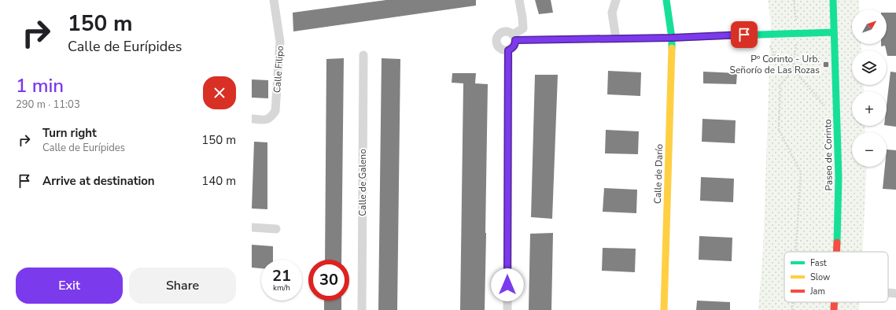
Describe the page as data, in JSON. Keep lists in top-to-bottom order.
{
  "streets": {
    "street": [
      "Calle Filipo",
      "Paseo de Corinto",
      "Calle de Darío",
      "Calle de Galeno"
    ]
  },
  "places": {
    "transit": ["Pº Corinto - Urb. Señorío de Las Rozas"]
  },
  "legend": ["Fast", "Slow", "Jam"],
  "north": "top right",
  "page": {
    "turn": ["150 m", "Calle de Eurípides"],
    "map_buttons": ["+", "−"],
    "heading": ["1 min", "290 m · 11:03"],
    "list": [
      {
        "name": "Turn right",
        "note": "Calle de Eurípides",
        "value": "150 m"
      },
      {
        "name": "Arrive at destination",
        "value": "140 m"
      }
    ],
    "speed": "21 km/h",
    "limit": "30",
    "buttons": ["Exit", "Share"]
  }
}
